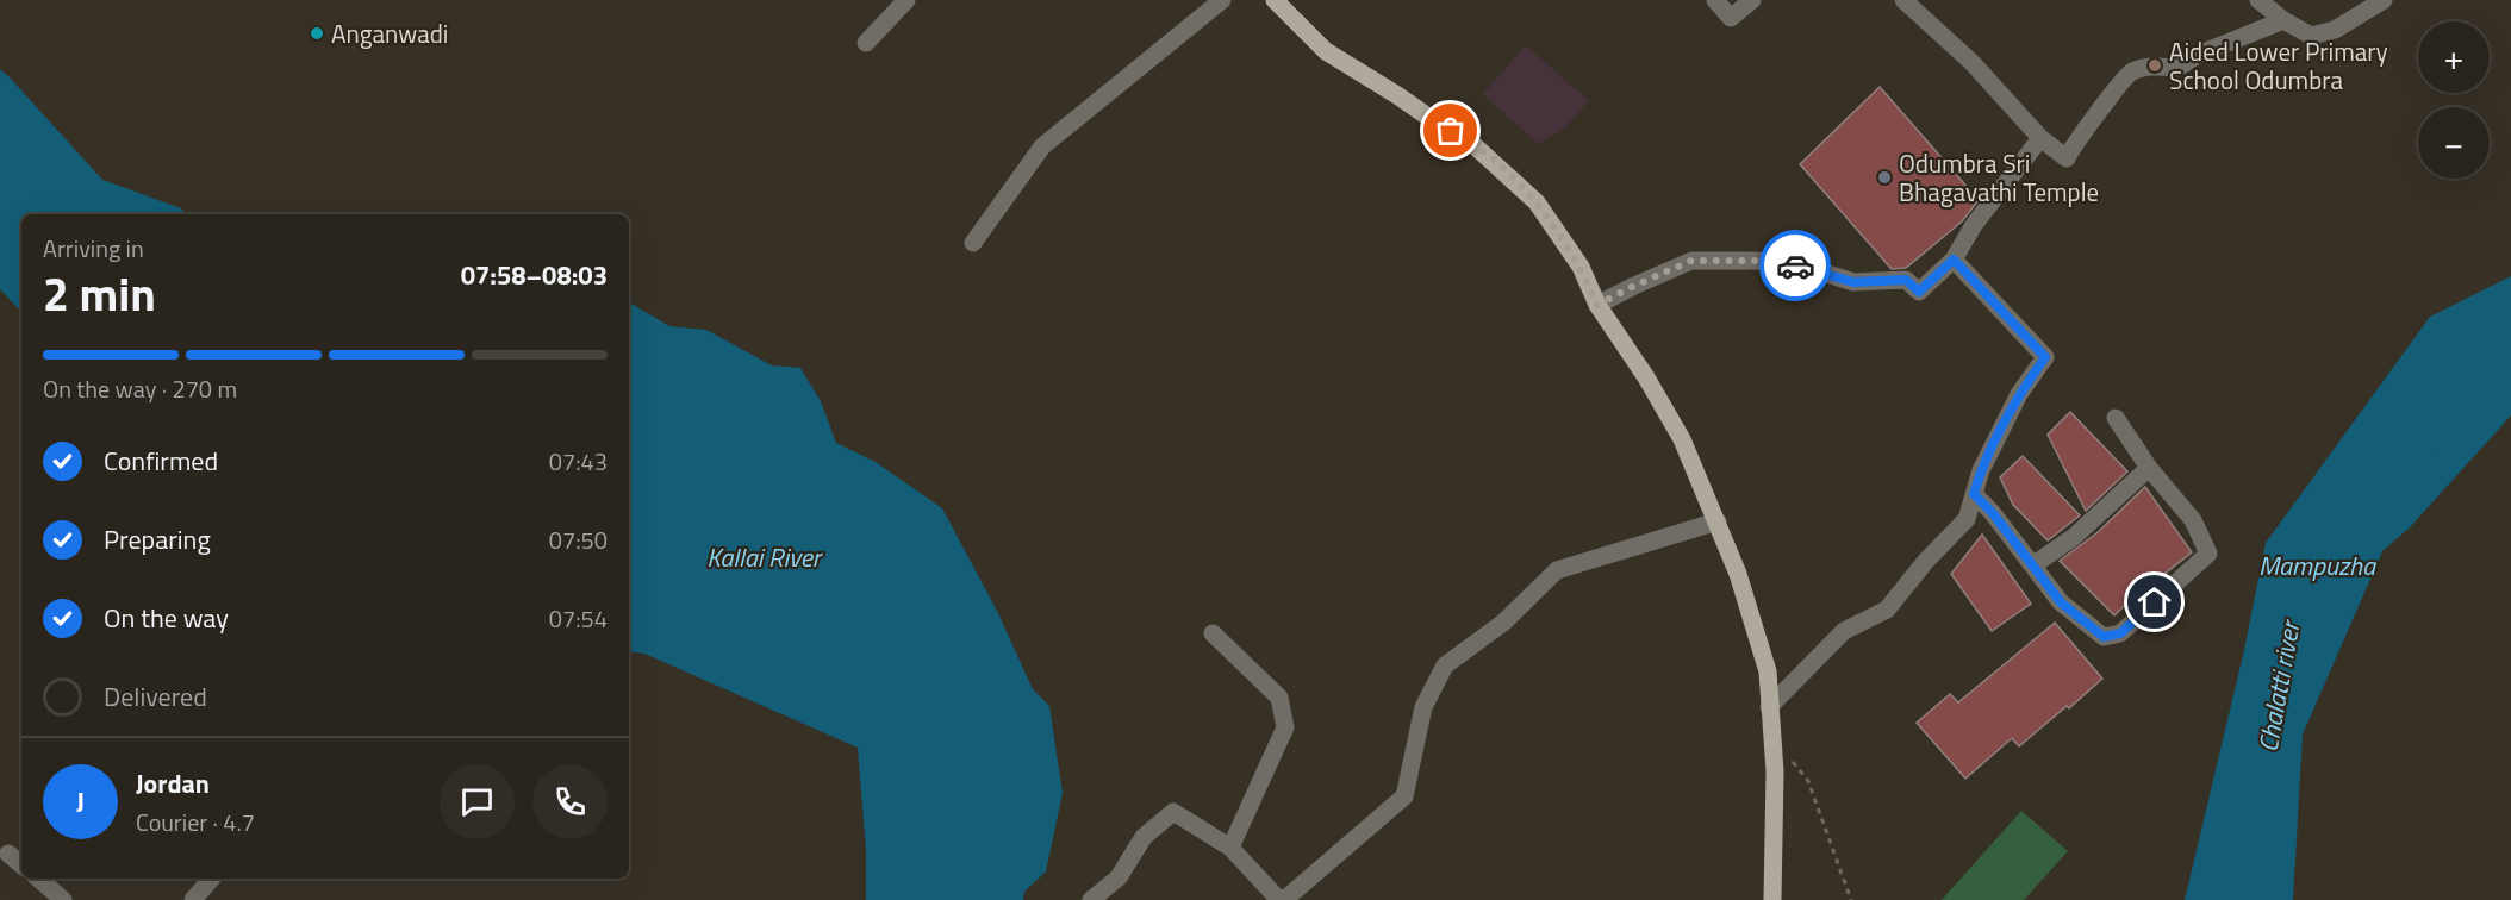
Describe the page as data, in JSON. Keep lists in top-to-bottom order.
{
  "water": ["Kallai River", "Mampuzha", "Chalatti river"],
  "places": ["Anganwadi", "Aided Lower Primary School Odumbra", "Odumbra Sri Bhagavathi Temple"],
  "page": {
    "map_buttons": ["+", "−"],
    "heading": ["2 min", "Arriving in", "07:58–08:03"],
    "panel": ["Jordan", "Courier · 4.7"],
    "bar": "On the way · 270 m",
    "list": [
      ["Confirmed", "07:43"],
      ["Preparing", "07:50"],
      ["On the way", "07:54"],
      "Delivered"
    ],
    "round": "J"
  }
}
